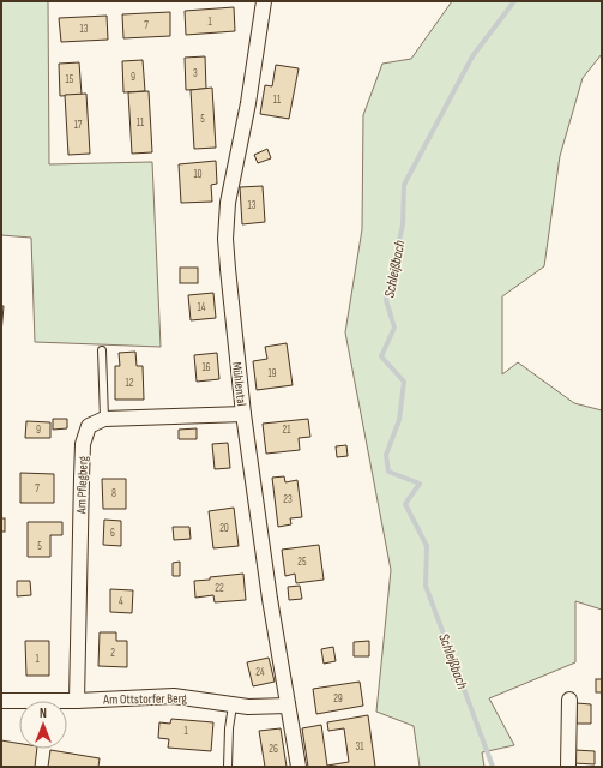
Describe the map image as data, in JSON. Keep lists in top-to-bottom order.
{
  "streets": {
    "street": ["Mühlental", "Am Pflegberg", "Am Ottstorfer Berg"]
  },
  "crossings": [
    ["Mühlental", "Am Ottstorfer Berg"],
    ["Am Pflegberg", "Am Ottstorfer Berg"]
  ],
  "water": ["Schleißbach"],
  "house_numbers": [
    "1",
    "7",
    "13",
    "3",
    "9",
    "15",
    "11",
    "5",
    "11",
    "17",
    "10",
    "13",
    "14",
    "16",
    "19",
    "12",
    "9",
    "21",
    "7",
    "8",
    "23",
    "20",
    "6",
    "5",
    "25",
    "22",
    "4",
    "2",
    "1",
    "24",
    "29",
    "1",
    "31",
    "26"
  ],
  "north": "top"
}
